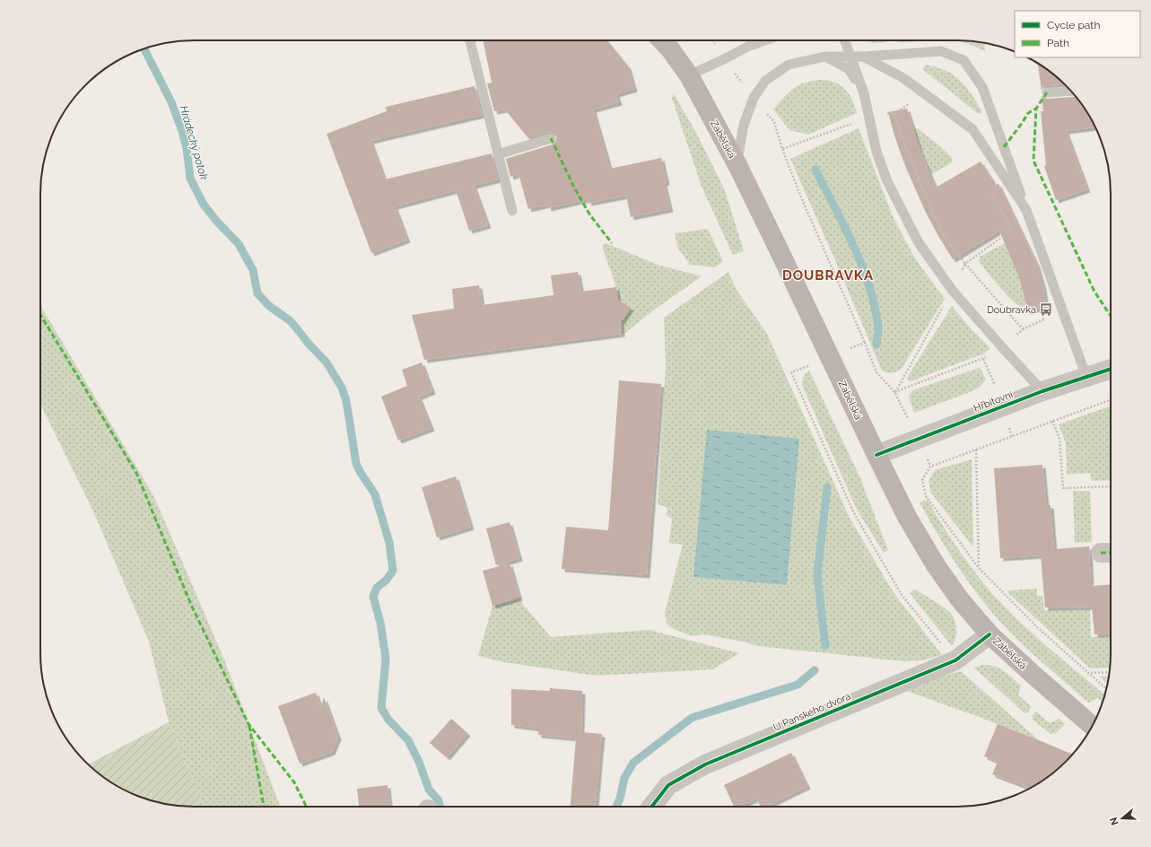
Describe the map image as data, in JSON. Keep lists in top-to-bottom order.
{
  "streets": {
    "main road": ["Zábělská"],
    "street": ["Hřbitovní", "U Panského dvora"]
  },
  "crossings": [
    ["Zábělská", "Hřbitovní"],
    ["Zábělská", "U Panského dvora"]
  ],
  "districts": ["DOUBRAVKA"],
  "water": ["Hrádecký potok"],
  "places": {
    "bus stop": ["Doubravka"]
  },
  "legend": ["Cycle path", "Path"],
  "north": "left"
}
